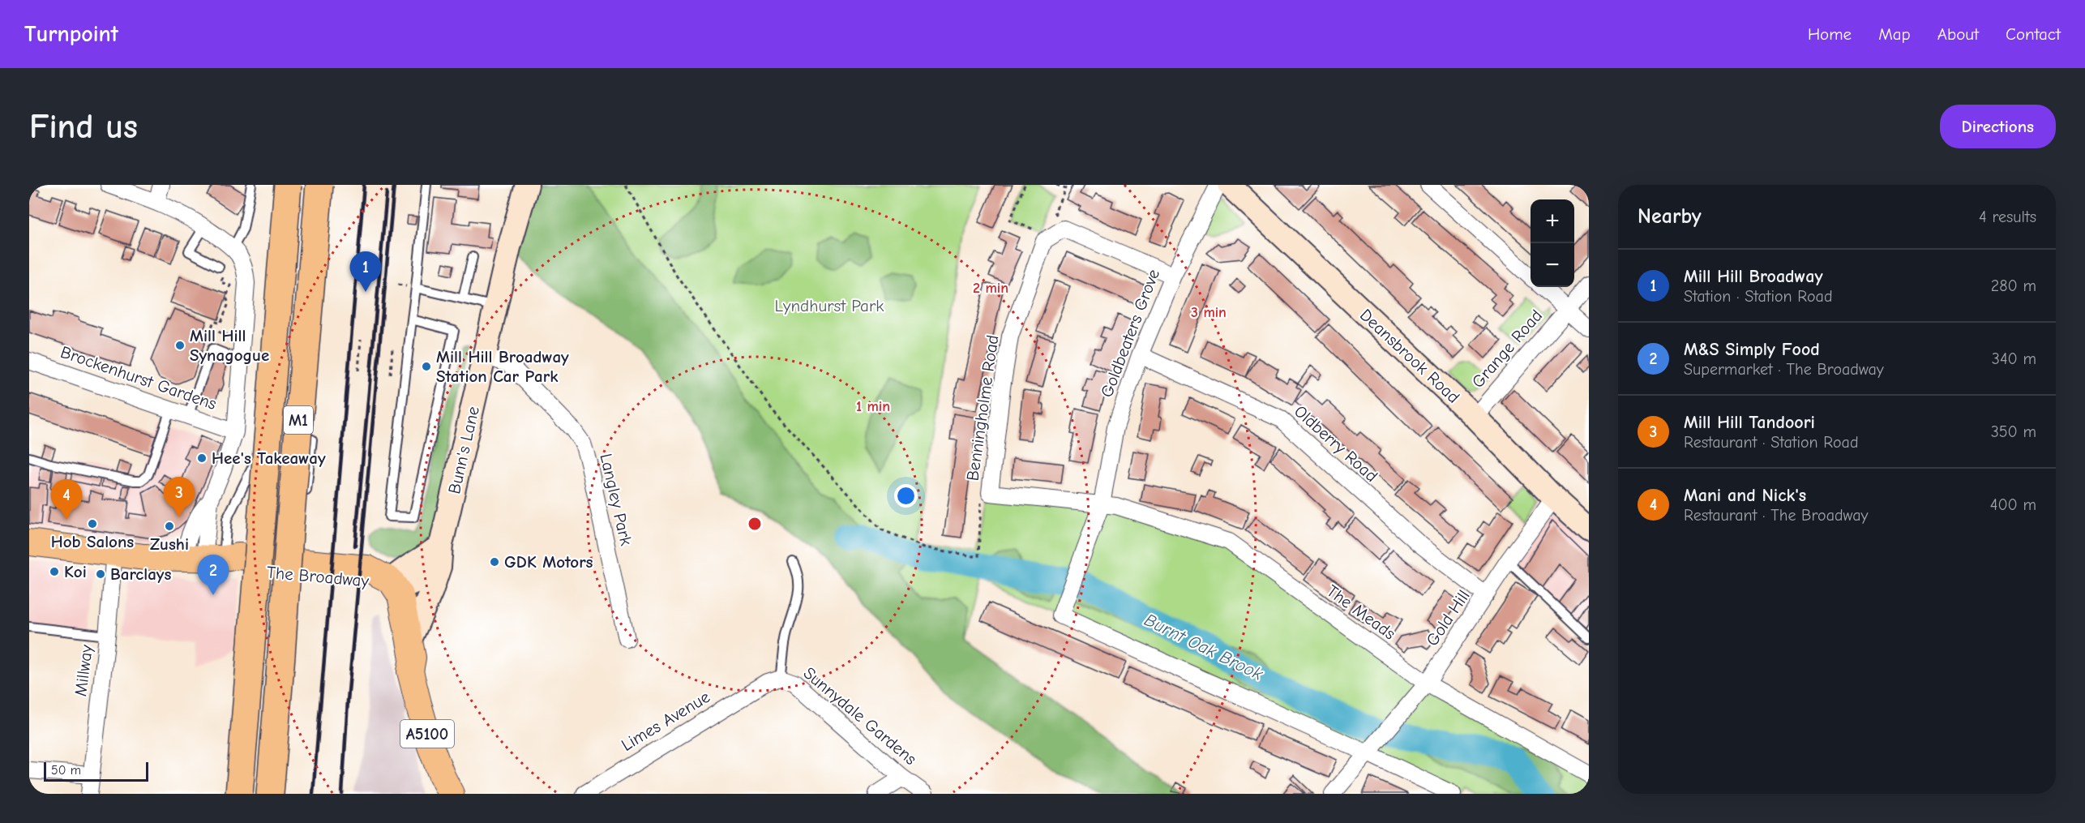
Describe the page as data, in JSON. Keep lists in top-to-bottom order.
{
  "streets": {
    "highway": ["M1"],
    "main road": ["The Broadway", "A5100"],
    "street": [
      "Goldbeaters Grove",
      "Grange Road",
      "Deansbrook Road",
      "Brockenhurst Gardens",
      "Benningholme Road",
      "Oldberry Road",
      "Bunn's Lane",
      "Langley Park",
      "The Meads",
      "Gold Hill",
      "Millway",
      "Sunnydale Gardens",
      "Limes Avenue"
    ]
  },
  "crossings": [
    ["Goldbeaters Grove", "Oldberry Road"],
    ["Goldbeaters Grove", "The Meads"],
    ["Grange Road", "Deansbrook Road"],
    ["Deansbrook Road", "Gold Hill"],
    ["Benningholme Road", "The Meads"],
    ["Oldberry Road", "Gold Hill"],
    ["Bunn's Lane", "Langley Park"],
    ["Bunn's Lane", "A5100"],
    ["The Broadway", "Millway"],
    ["The Broadway", "A5100"],
    ["The Meads", "Gold Hill"],
    ["Sunnydale Gardens", "Limes Avenue"]
  ],
  "water": ["Burnt Oak Brook"],
  "parks": ["Lyndhurst Park"],
  "places": [
    "Mill Hill Synagogue",
    "Mill Hill Broadway Station Car Park",
    "Hee's Takeaway",
    "Hob Salons",
    "Zushi",
    "GDK Motors",
    "Koi",
    "Barclays"
  ],
  "scale_bar": "50 m",
  "page": {
    "header": "Turnpoint",
    "nav": [
      "Home",
      "Map",
      "About",
      "Contact"
    ],
    "buttons": "Directions",
    "title": "Find us",
    "heading": ["Nearby", "4 results"],
    "map_buttons": ["+", "−"],
    "list": [
      {
        "mark": "1",
        "name": "Mill Hill Broadway",
        "note": "Station · Station Road",
        "value": "280 m"
      },
      {
        "mark": "2",
        "name": "M&S Simply Food",
        "note": "Supermarket · The Broadway",
        "value": "340 m"
      },
      {
        "mark": "3",
        "name": "Mill Hill Tandoori",
        "note": "Restaurant · Station Road",
        "value": "350 m"
      },
      {
        "mark": "4",
        "name": "Mani and Nick's",
        "note": "Restaurant · The Broadway",
        "value": "400 m"
      }
    ],
    "pins": [
      "1",
      "3",
      "4",
      "2"
    ],
    "scale": "50 m"
  },
  "rings": ["2 min", "3 min", "1 min"]
}
